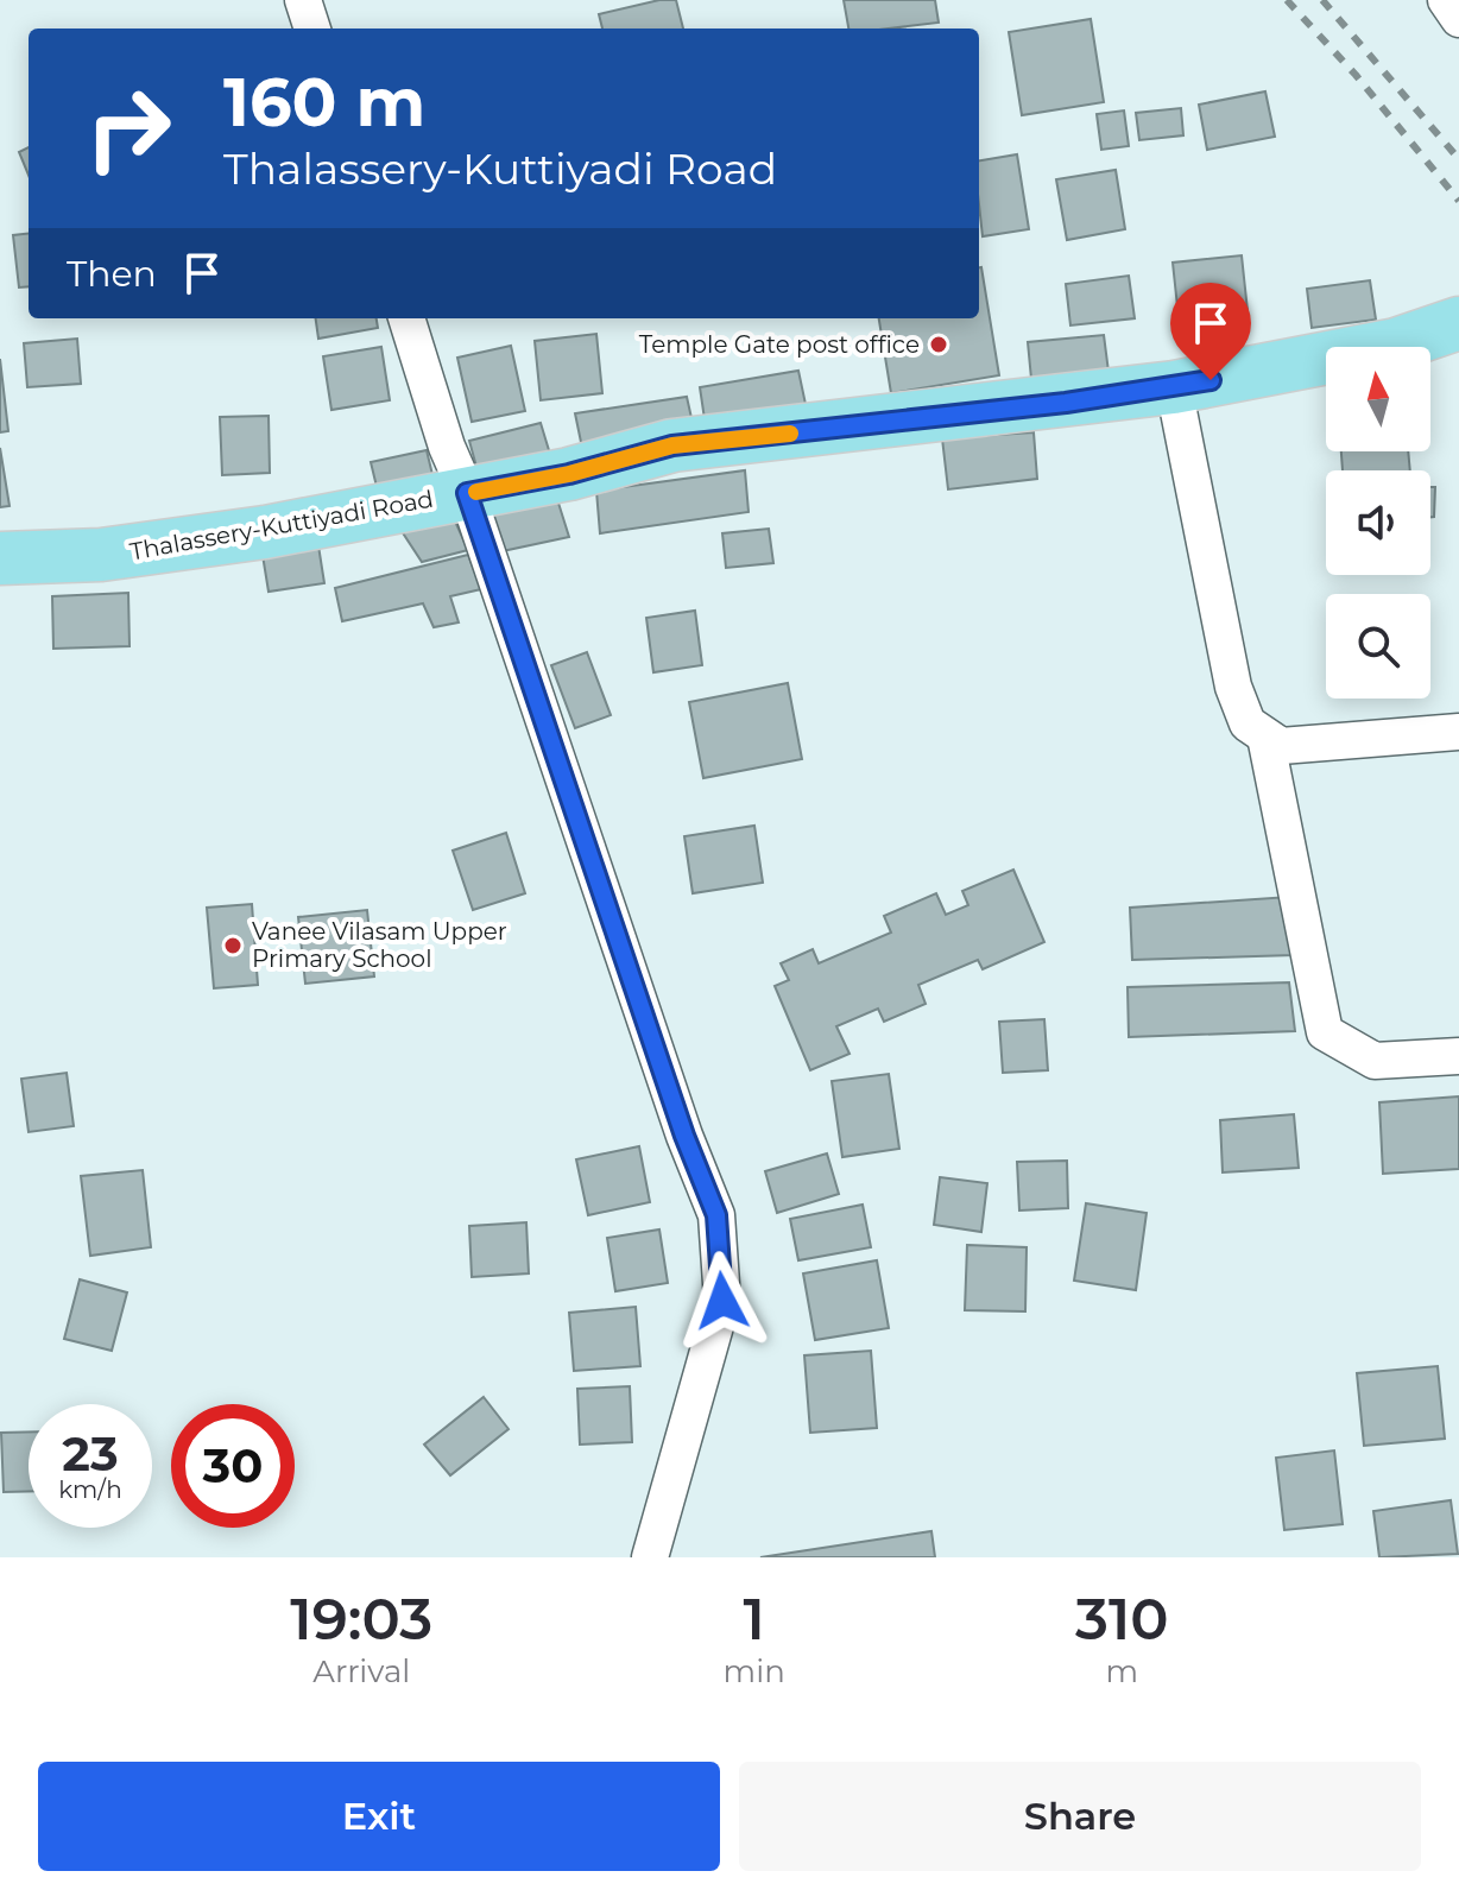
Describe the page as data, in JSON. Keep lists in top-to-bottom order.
{
  "streets": {
    "main road": ["Thalassery-Kuttiyadi Road"]
  },
  "places": ["Temple Gate post office", "Vanee Vilasam Upper Primary School"],
  "north": "top",
  "page": {
    "turn": ["160 m", "Thalassery-Kuttiyadi Road"],
    "then": "Then",
    "speed": "23 km/h",
    "limit": "30",
    "eta": [
      "19:03",
      "Arrival",
      "1",
      "min",
      "310",
      "m"
    ],
    "buttons": ["Exit", "Share"]
  }
}
